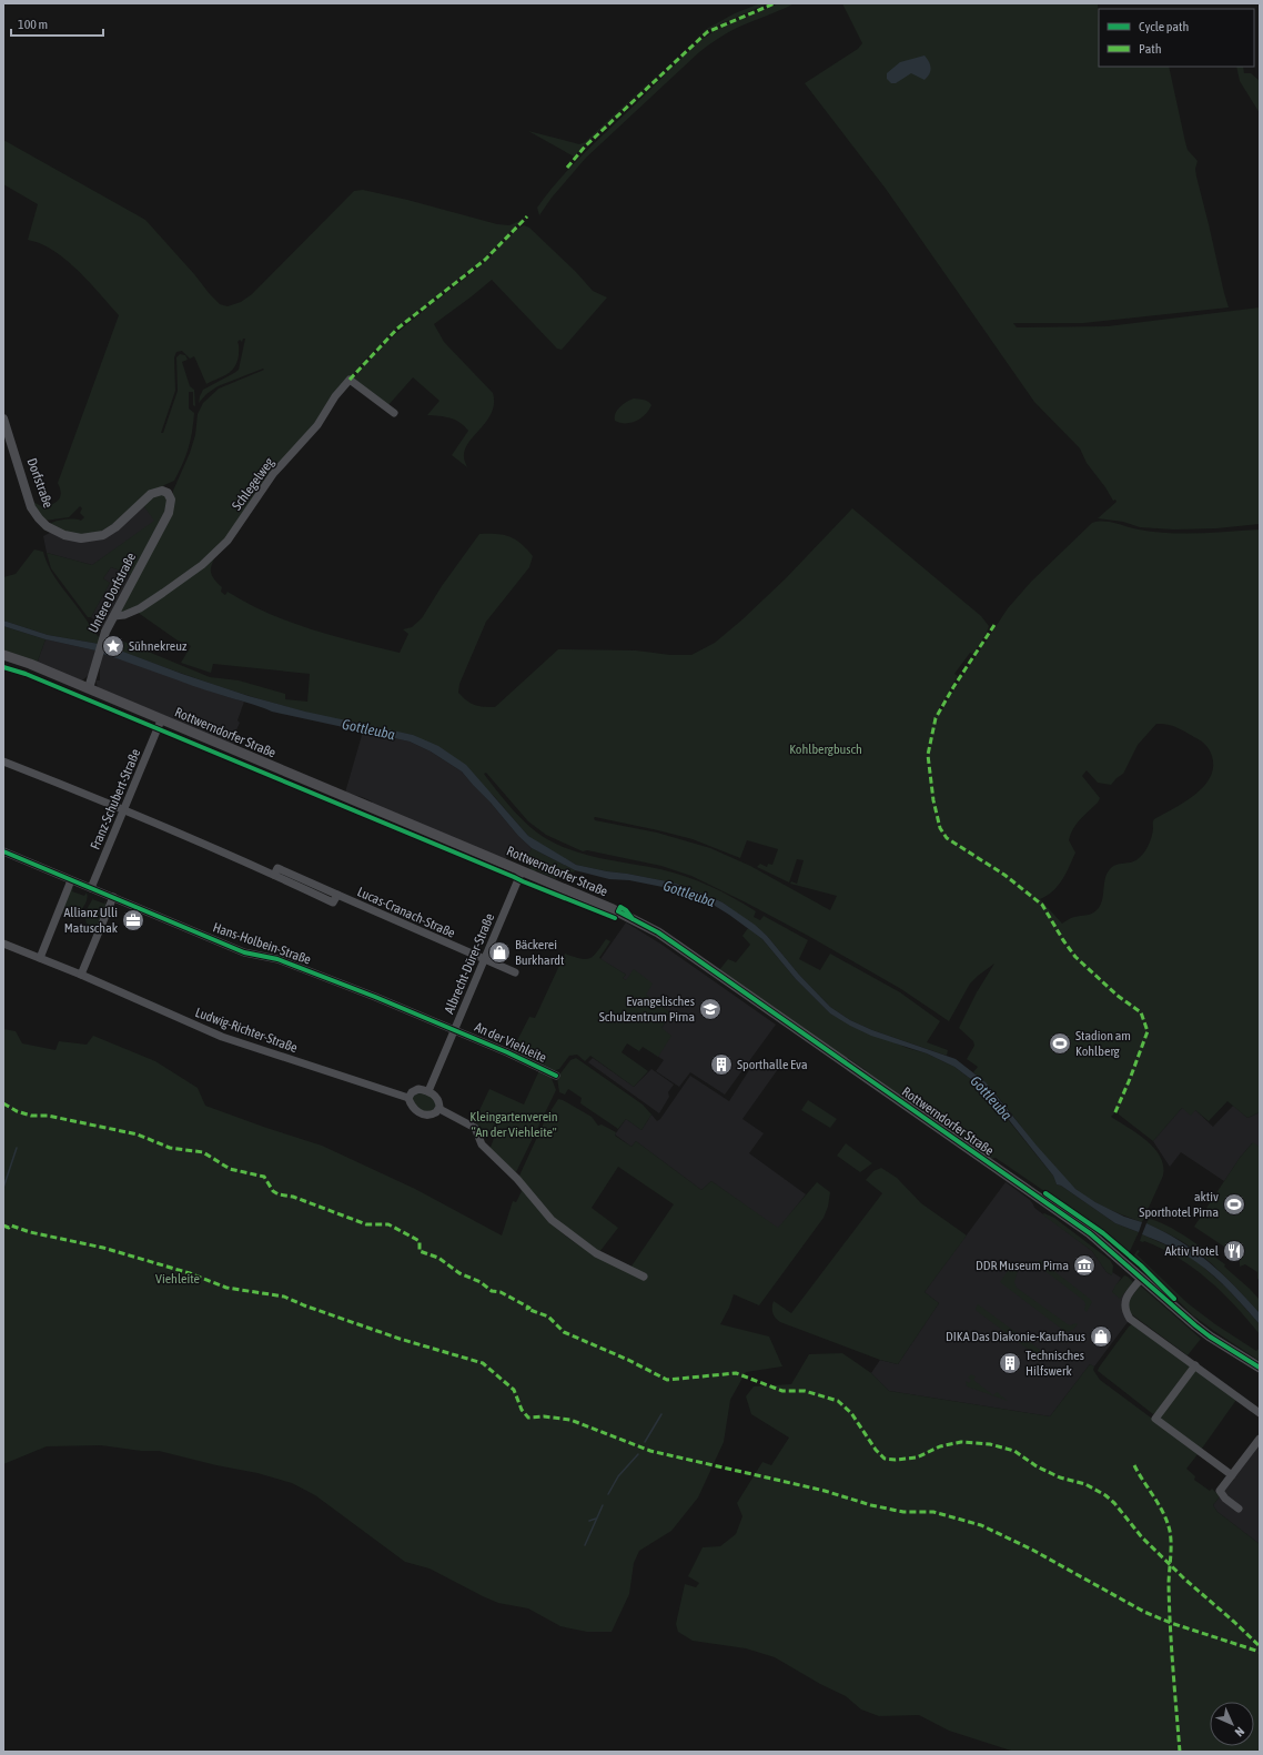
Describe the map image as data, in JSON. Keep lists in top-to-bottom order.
{
  "streets": {
    "main road": ["Rottwerndorfer Straße"],
    "street": [
      "Dorfstraße",
      "Schlegelweg",
      "Untere Dorfstraße",
      "Franz-Schubert-Straße",
      "Lucas-Cranach-Straße",
      "Hans-Holbein-Straße",
      "Albrecht-Dürer-Straße",
      "Ludwig-Richter-Straße",
      "An der Viehleite"
    ]
  },
  "crossings": [
    ["Dorfstraße", "Untere Dorfstraße"],
    ["Schlegelweg", "Untere Dorfstraße"],
    ["Untere Dorfstraße", "Rottwerndorfer Straße"],
    ["Rottwerndorfer Straße", "Franz-Schubert-Straße"],
    ["Rottwerndorfer Straße", "Albrecht-Dürer-Straße"],
    ["Franz-Schubert-Straße", "Lucas-Cranach-Straße"],
    ["Franz-Schubert-Straße", "Hans-Holbein-Straße"],
    ["Lucas-Cranach-Straße", "Albrecht-Dürer-Straße"],
    ["Hans-Holbein-Straße", "Albrecht-Dürer-Straße"],
    ["Hans-Holbein-Straße", "An der Viehleite"],
    ["Albrecht-Dürer-Straße", "Ludwig-Richter-Straße"],
    ["Albrecht-Dürer-Straße", "An der Viehleite"]
  ],
  "water": ["Gottleuba"],
  "parks": ["Kohlbergbusch", "Kleingartenverein “An der Viehleite\"", "Viehleite"],
  "places": {
    "place": ["Sühnekreuz"],
    "office": ["Allianz Ulli Matuschak"],
    "shop": ["Bäckerei Burkhardt", "DIKA Das Diakonie-Kaufhaus"],
    "school or university": ["Evangelisches Schulzentrum Pirna"],
    "sports": ["Stadion am Kohlberg", "aktiv Sporthotel Pirna"],
    "building": ["Sporthalle Eva", "Technisches Hilfswerk"],
    "restaurant": ["Aktiv Hotel"],
    "museum": ["DDR Museum Pirna"]
  },
  "legend": ["Cycle path", "Path"],
  "scale_bar": "100 m",
  "north": "bottom right"
}
